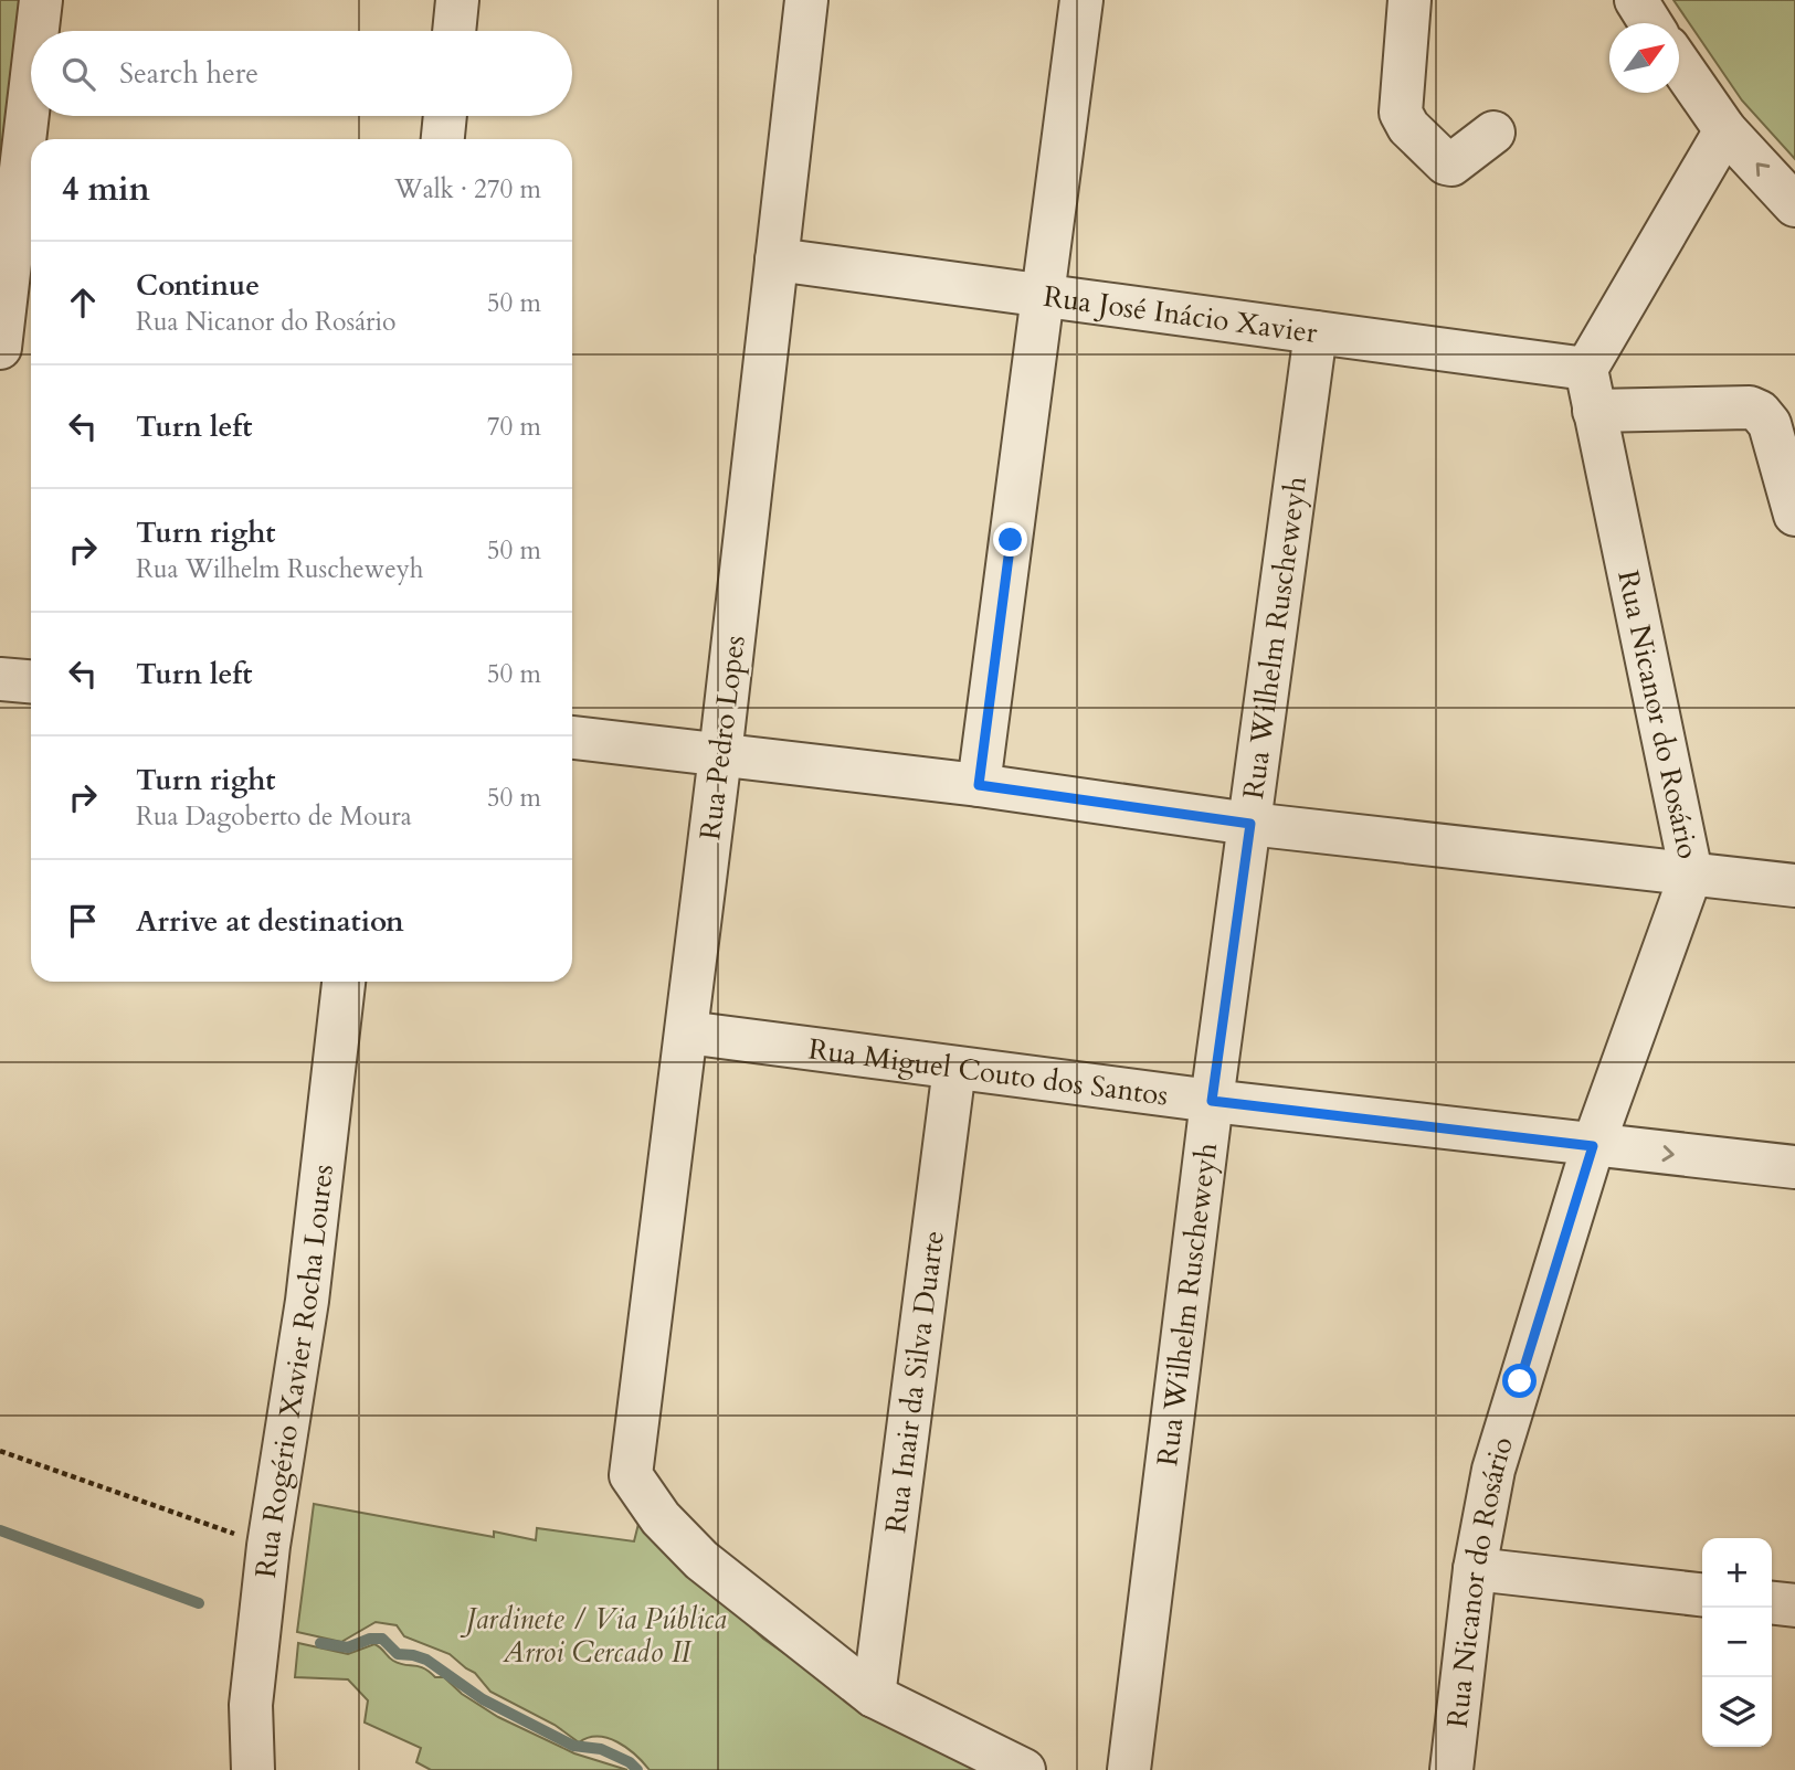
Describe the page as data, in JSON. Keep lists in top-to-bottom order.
{
  "streets": {
    "street": [
      "Rua José Inácio Xavier",
      "Rua Wilhelm Ruscheweyh",
      "Rua Nicanor do Rosário",
      "Rua Pedro Lopes",
      "Rua Miguel Couto dos Santos",
      "Rua Rogério Xavier Rocha Loures",
      "Rua Inair da Silva Duarte"
    ]
  },
  "crossings": [
    ["Rua José Inácio Xavier", "Rua Wilhelm Ruscheweyh"],
    ["Rua José Inácio Xavier", "Rua Nicanor do Rosário"],
    ["Rua José Inácio Xavier", "Rua Pedro Lopes"],
    ["Rua Wilhelm Ruscheweyh", "Rua Miguel Couto dos Santos"],
    ["Rua Nicanor do Rosário", "Rua Miguel Couto dos Santos"],
    ["Rua Pedro Lopes", "Rua Miguel Couto dos Santos"],
    ["Rua Pedro Lopes", "Rua Inair da Silva Duarte"],
    ["Rua Miguel Couto dos Santos", "Rua Inair da Silva Duarte"]
  ],
  "parks": ["Jardinete / Via Pública Arroi Cercado II"],
  "north": "top right",
  "page": {
    "search": "Search here",
    "heading": ["4 min", "Walk · 270 m"],
    "list": [
      ["Continue", "Rua Nicanor do Rosário", "50 m"],
      ["Turn left", "70 m"],
      ["Turn right", "Rua Wilhelm Ruscheweyh", "50 m"],
      ["Turn left", "50 m"],
      ["Turn right", "Rua Dagoberto de Moura", "50 m"],
      "Arrive at destination"
    ],
    "map_buttons": ["+", "−"]
  }
}
